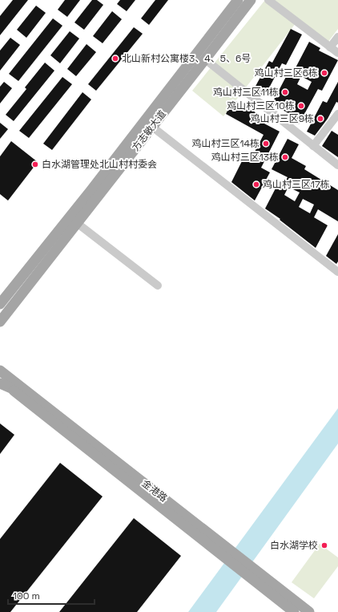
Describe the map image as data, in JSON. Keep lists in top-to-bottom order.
{
  "streets": {
    "main road": ["方志敏大道", "金港路"]
  },
  "places": [
    "北山新村公寓楼3、4、5、6号",
    "鸡山村三区6栋",
    "鸡山村三区11栋",
    "鸡山村三区10栋",
    "鸡山村三区9栋",
    "鸡山村三区14栋",
    "鸡山村三区13栋",
    "白水湖管理处北山村村委会",
    "鸡山村三区17栋",
    "白水湖学校"
  ],
  "scale_bar": "100 m"
}
